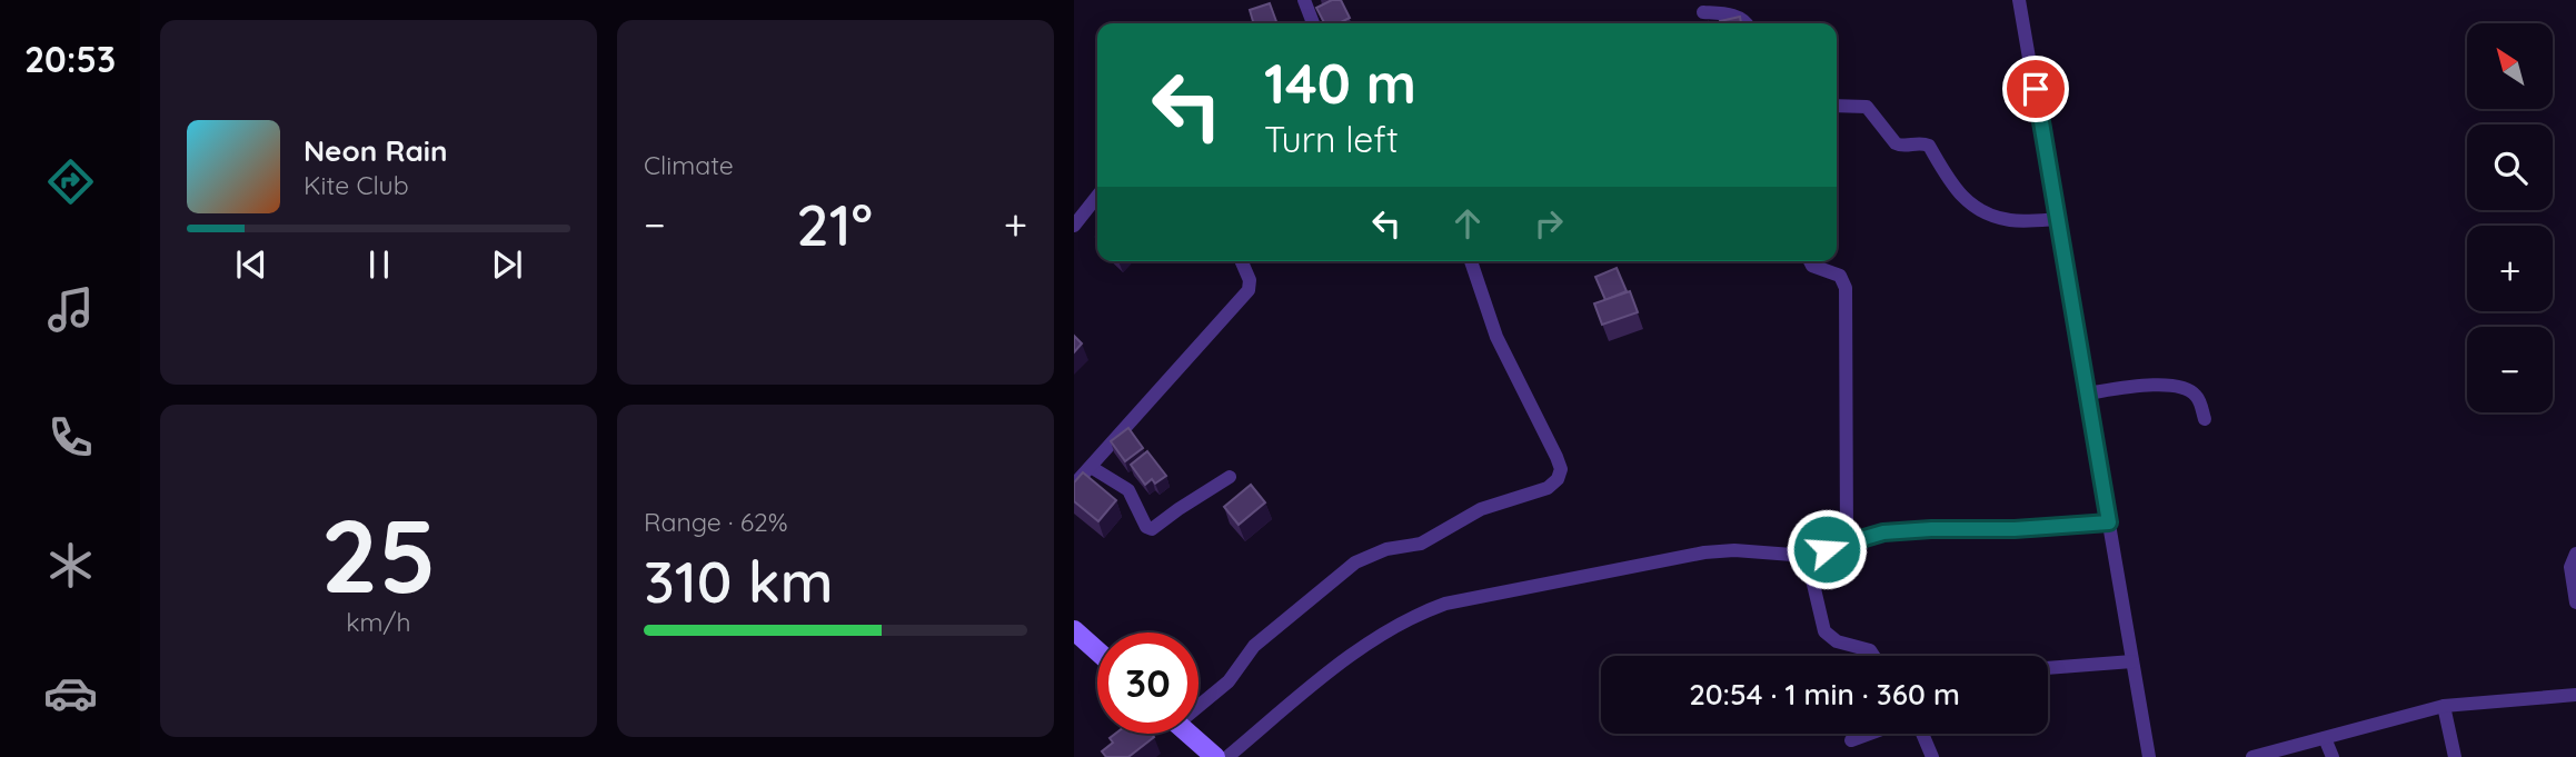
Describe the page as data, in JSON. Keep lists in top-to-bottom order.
{
  "north": "top left",
  "page": {
    "tabs": "20:53",
    "tile": [
      "Climate",
      ["25", "km/h"],
      ["Range · 62%", "310 km"]
    ],
    "map_buttons": ["+", "−"],
    "turn": ["140 m", "Turn left"],
    "song": ["Neon Rain", "Kite Club"],
    "heat": ["−", "21°", "+"],
    "limit": "30",
    "trip": "20:54 · 1 min · 360 m"
  }
}
